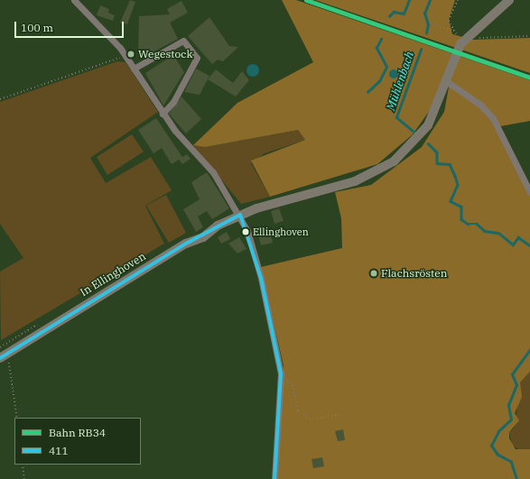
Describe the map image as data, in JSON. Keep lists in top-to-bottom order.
{
  "streets": {
    "street": ["In Ellinghoven"]
  },
  "water": ["Mühlenbach"],
  "places": ["Wegestock", "Ellinghoven", "Flachsrösten"],
  "lines": ["rail line RB34", "transit line 411"],
  "legend": ["Bahn RB34", "411"],
  "scale_bar": "100 m"
}
